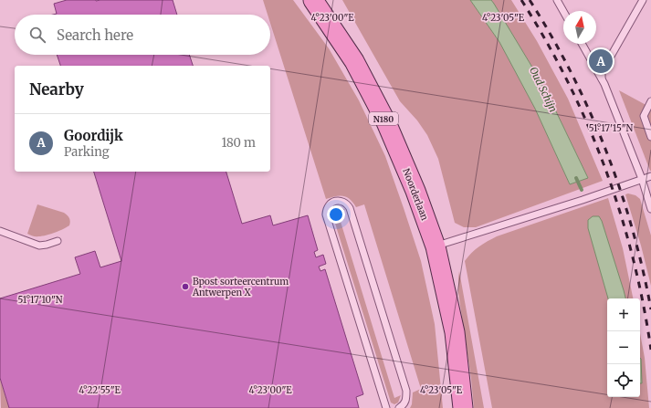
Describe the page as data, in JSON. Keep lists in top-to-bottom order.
{
  "streets": {
    "main road": ["N180", "Noorderlaan"]
  },
  "water": ["Oud Schijn"],
  "places": ["Bpost sorteercentrum Antwerpen X"],
  "north": "top",
  "page": {
    "search": "Search here",
    "pins": "A",
    "heading": "Nearby",
    "list": [
      {
        "mark": "A",
        "name": "Goordijk",
        "note": "Parking",
        "value": "180 m"
      }
    ],
    "map_buttons": ["+", "−"]
  },
  "coordinates": [
    "4°23'00\"E",
    "4°23'05\"E",
    "51°17'15\"N",
    "51°17'10\"N",
    "4°22'55\"E"
  ]
}
